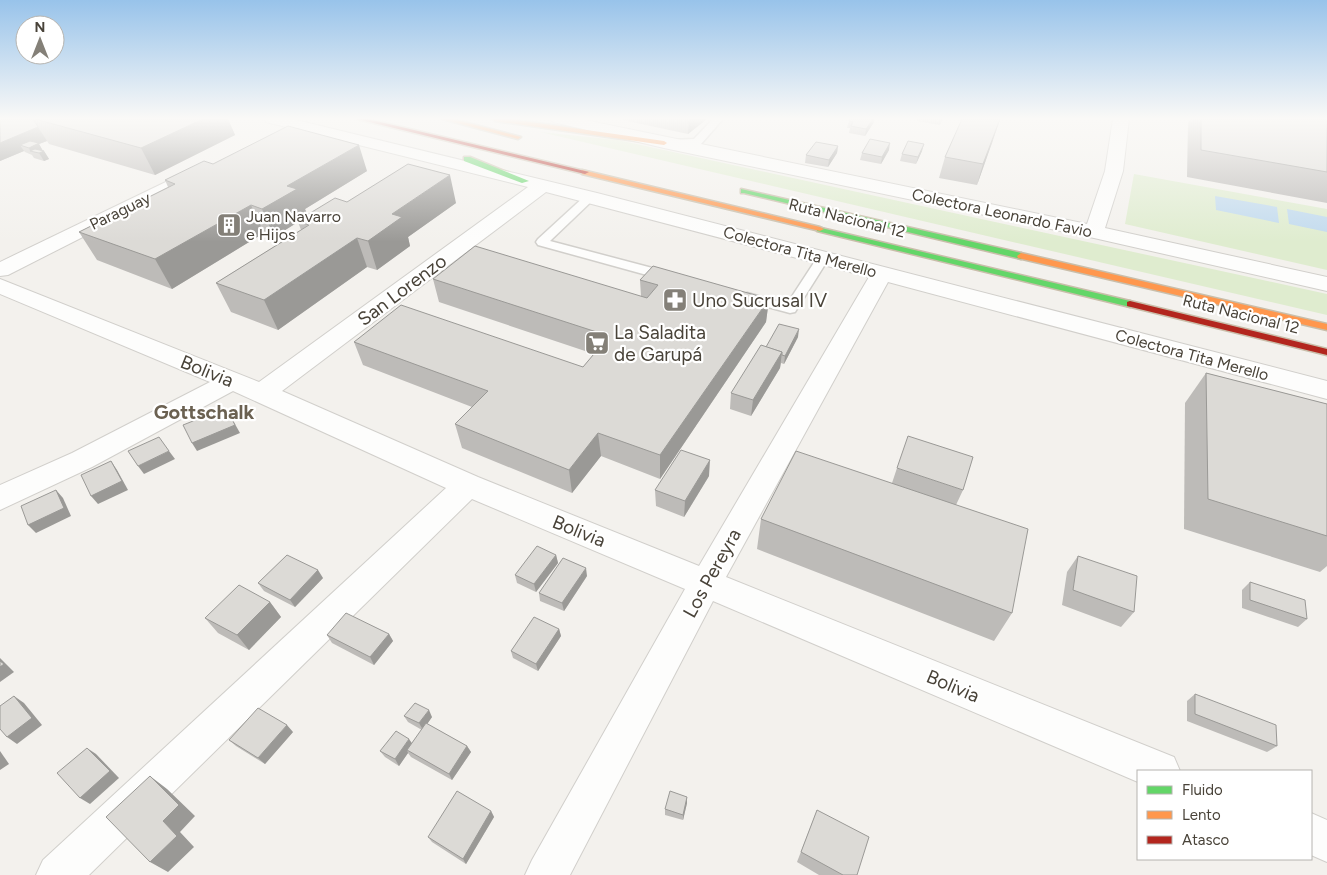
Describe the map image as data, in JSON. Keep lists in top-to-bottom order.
{
  "streets": {
    "highway": ["Ruta Nacional 12"],
    "street": [
      "Paraguay",
      "Colectora Leonardo Favio",
      "Colectora Tita Merello",
      "San Lorenzo",
      "Bolivia",
      "Los Pereyra"
    ]
  },
  "crossings": [
    ["Colectora Tita Merello", "San Lorenzo"],
    ["Colectora Tita Merello", "Los Pereyra"],
    ["San Lorenzo", "Bolivia"],
    ["Bolivia", "Los Pereyra"]
  ],
  "districts": ["Gottschalk"],
  "places": {
    "building": ["Juan Navarro e Hijos"],
    "pharmacy": ["Uno Sucrusal IV"],
    "supermarket": ["La Saladita de Garupá"]
  },
  "legend": ["Fluido", "Lento", "Atasco"],
  "north": "top"
}
